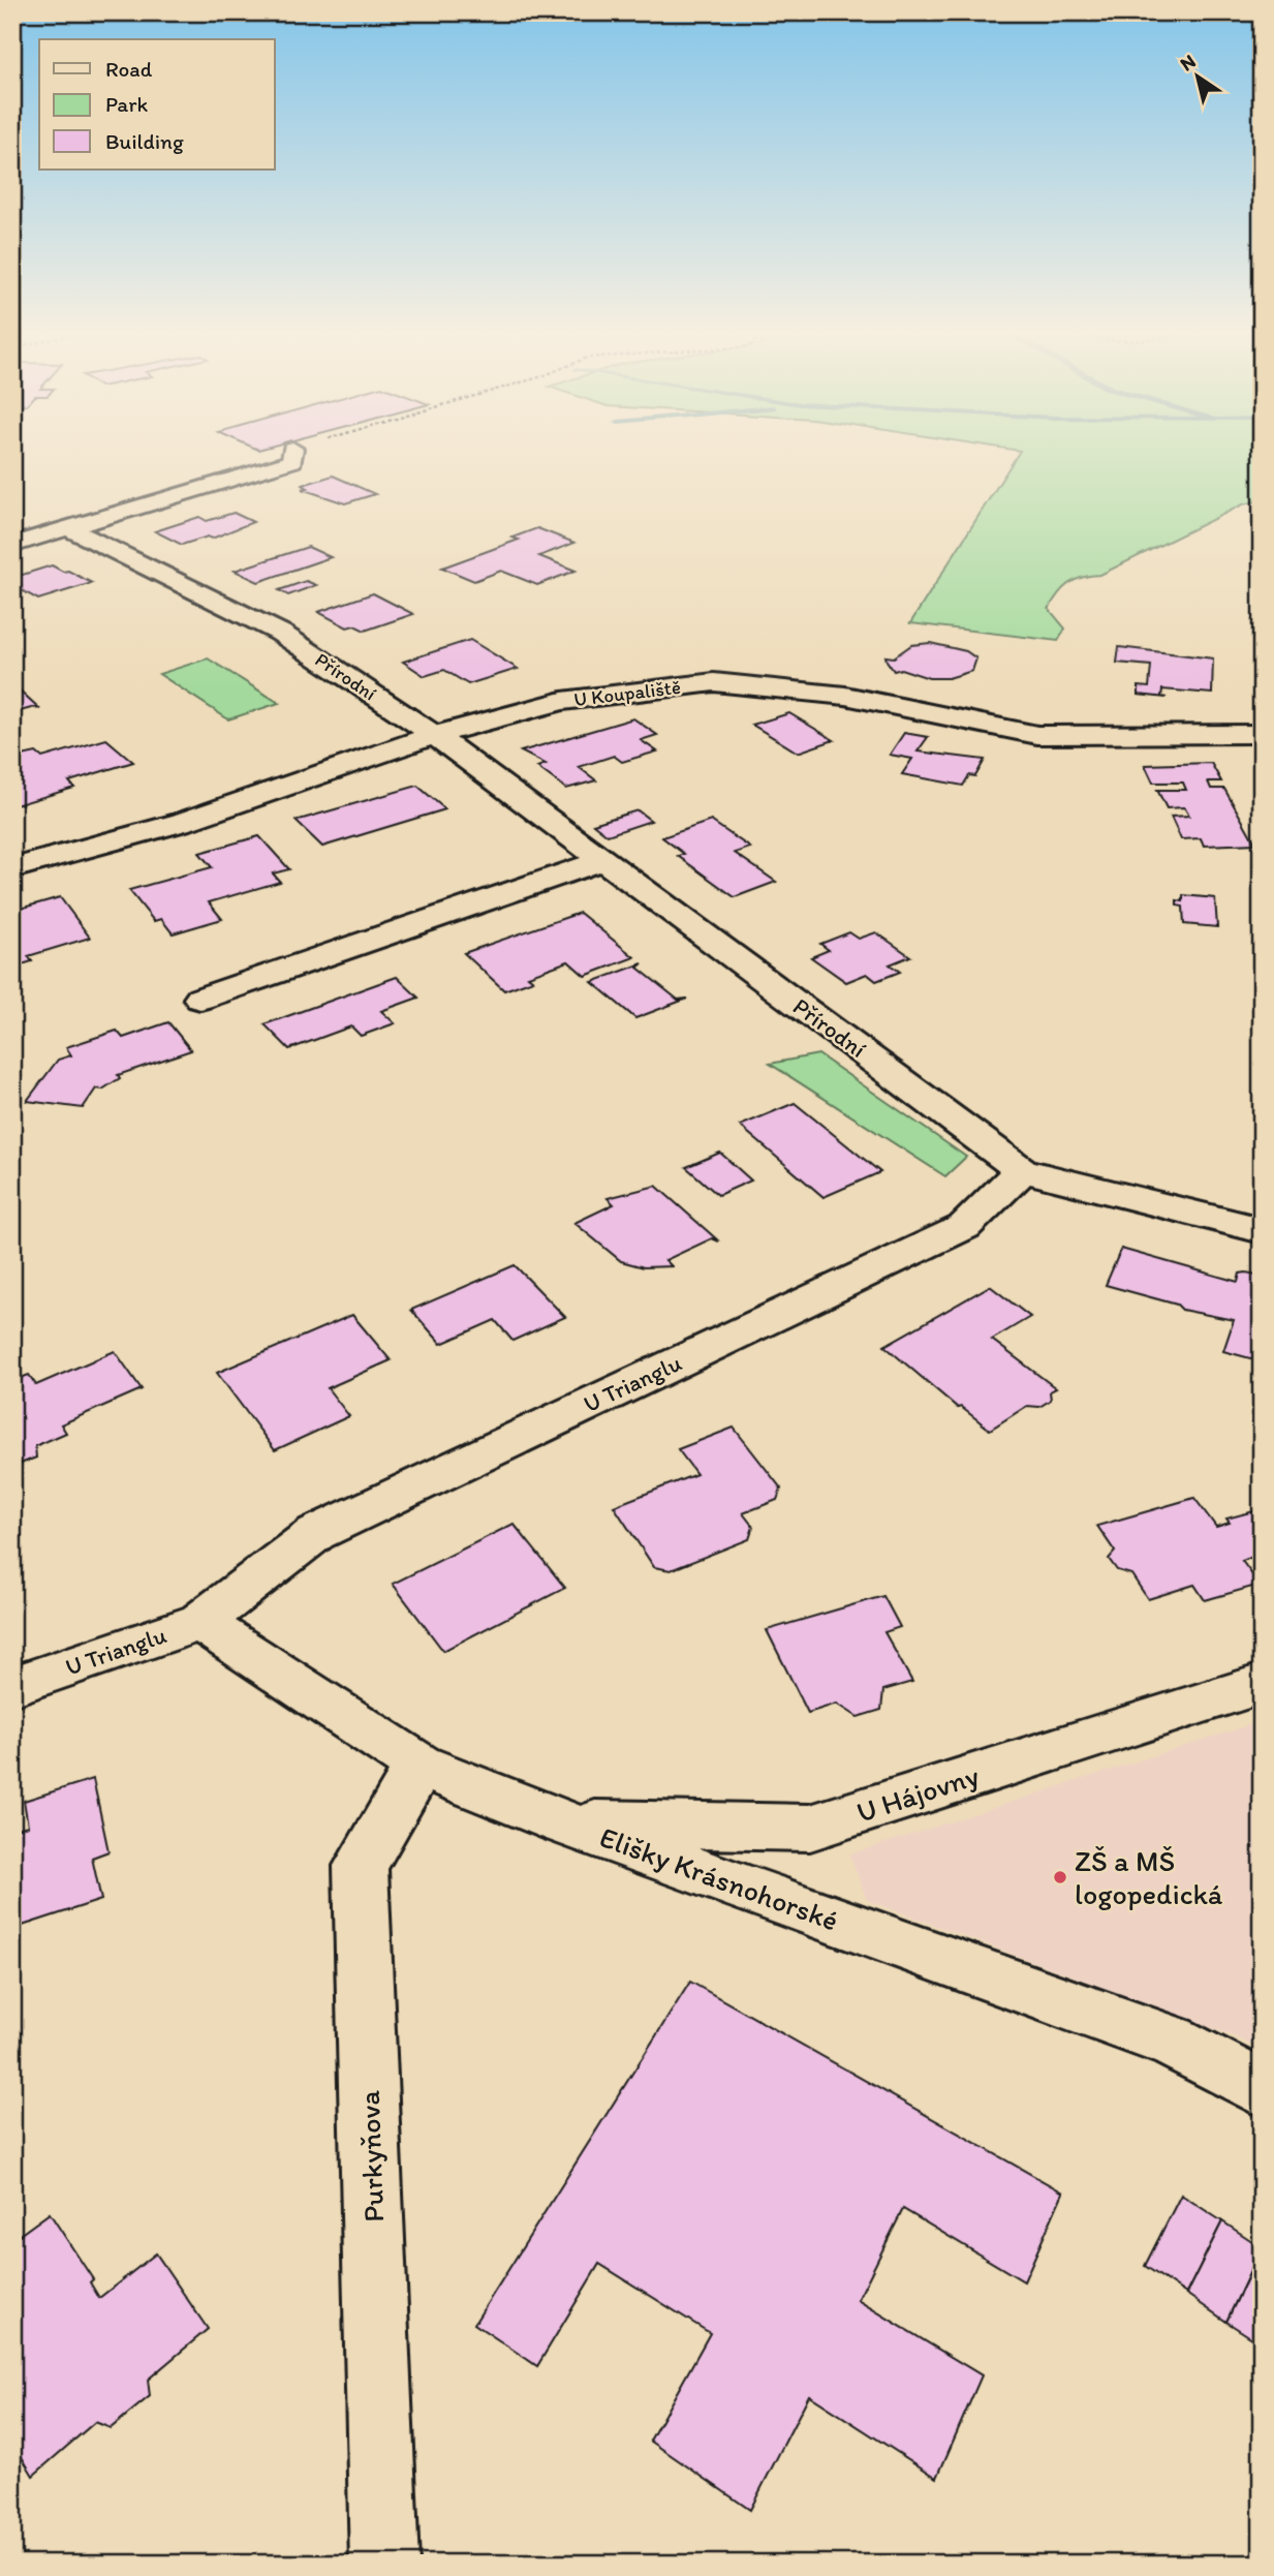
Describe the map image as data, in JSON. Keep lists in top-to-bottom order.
{
  "streets": {
    "street": [
      "Přírodní",
      "U Koupaliště",
      "U Trianglu",
      "U Hájovny",
      "Elišky Krásnohorské",
      "Purkyňova"
    ]
  },
  "crossings": [
    ["Přírodní", "U Koupaliště"],
    ["Přírodní", "U Trianglu"],
    ["U Trianglu", "Elišky Krásnohorské"],
    ["U Hájovny", "Elišky Krásnohorské"],
    ["Elišky Krásnohorské", "Purkyňova"]
  ],
  "places": ["ZŠ a MŠ logopedická"],
  "legend": ["Road", "Park", "Building"],
  "north": "top left"
}
